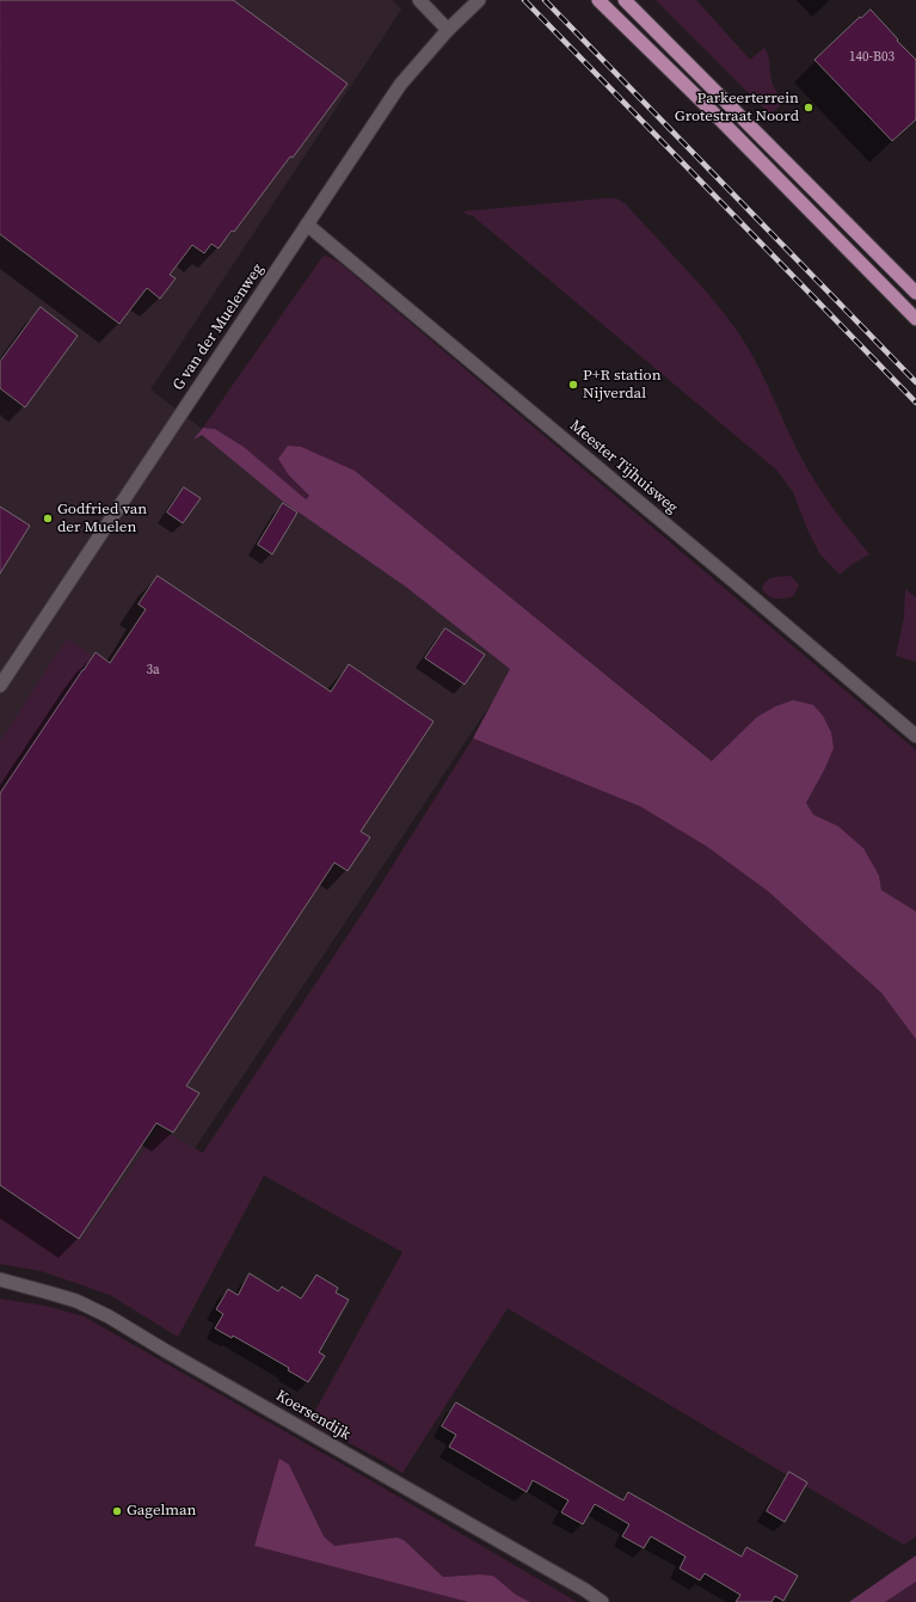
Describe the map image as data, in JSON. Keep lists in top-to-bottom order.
{
  "streets": {
    "street": ["G van der Muelenweg", "Meester Tijhuisweg", "Koersendijk"]
  },
  "crossings": [
    ["G van der Muelenweg", "Meester Tijhuisweg"]
  ],
  "places": [
    "Parkeerterrein Grotestraat Noord",
    "P+R station Nijverdal",
    "Godfried van der Muelen",
    "Gagelman"
  ],
  "house_numbers": ["140-B03", "3a"]
}
